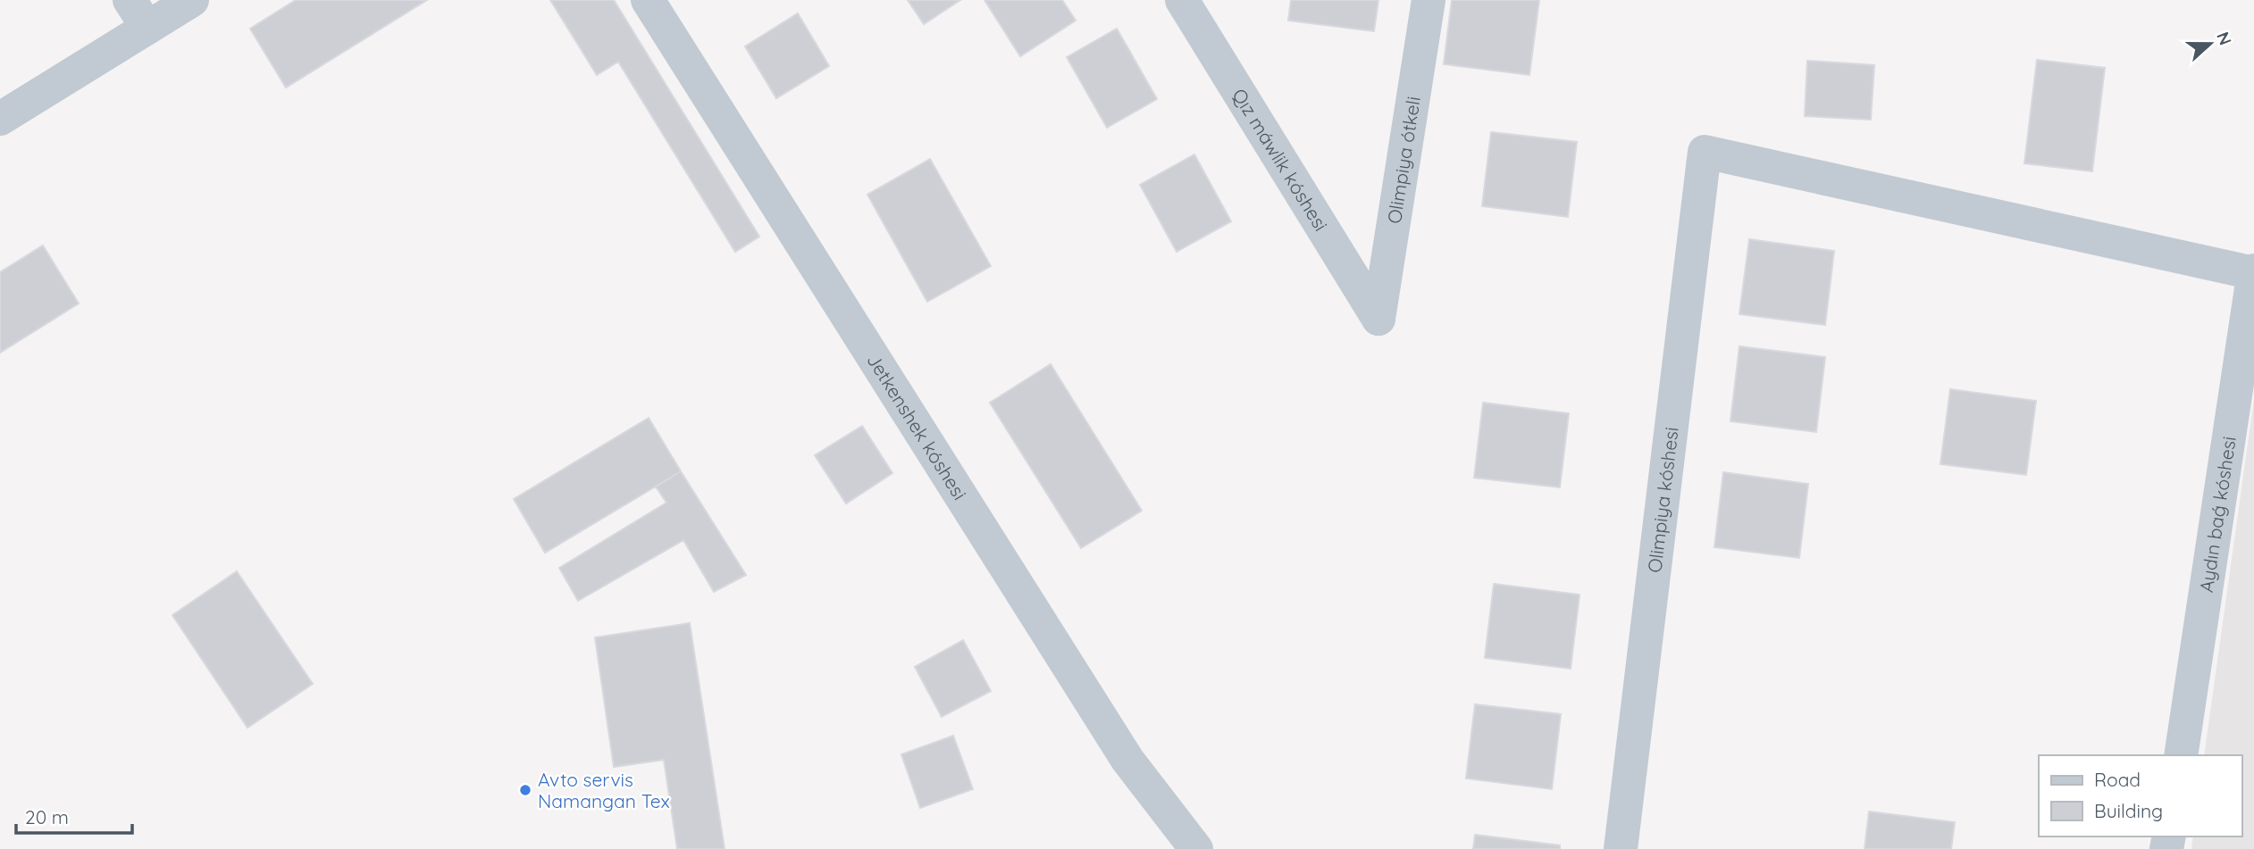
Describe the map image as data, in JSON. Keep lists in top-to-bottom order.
{
  "streets": {
    "street": [
      "Qız máwlik kóshesi",
      "Olimpiya ótkeli",
      "Jetkenshek kóshesi",
      "Olimpiya kóshesi",
      "Aydın baǵ kóshesi"
    ]
  },
  "crossings": [
    ["Qız máwlik kóshesi", "Olimpiya ótkeli"],
    ["Olimpiya kóshesi", "Aydın baǵ kóshesi"]
  ],
  "places": ["Avto servis Namangan Tex"],
  "legend": ["Road", "Building"],
  "scale_bar": "20 m",
  "north": "right"
}
